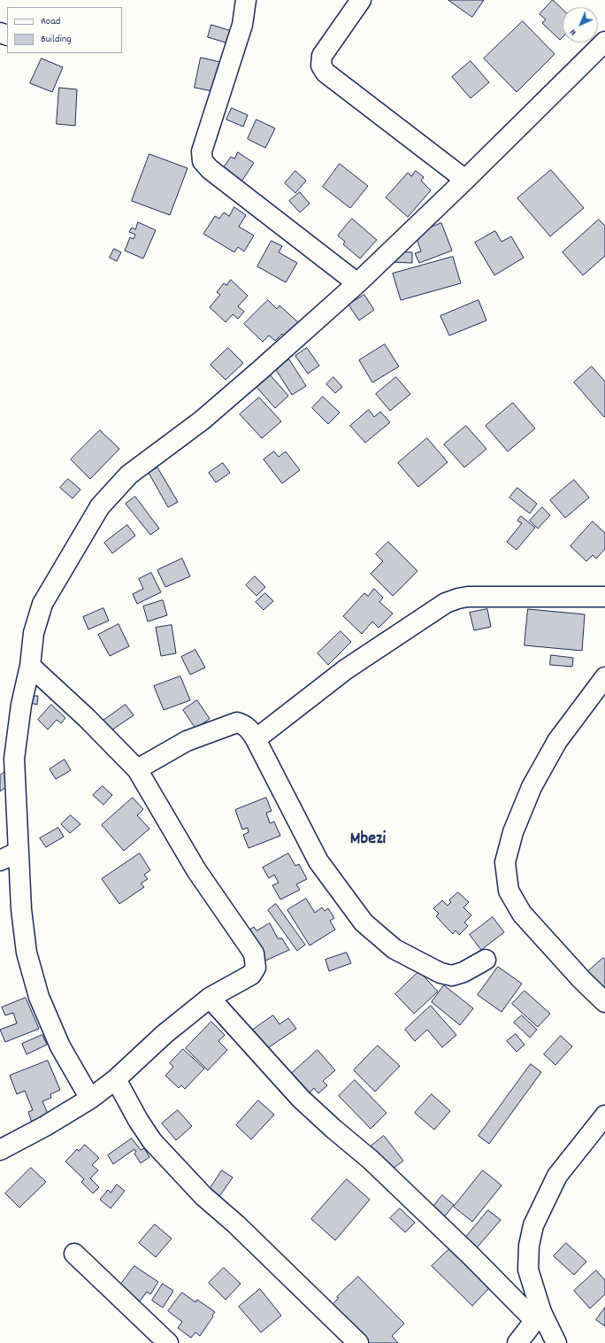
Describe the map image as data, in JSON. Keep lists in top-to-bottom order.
{
  "districts": ["Mbezi"],
  "legend": ["Road", "Building"],
  "north": "bottom left"
}
